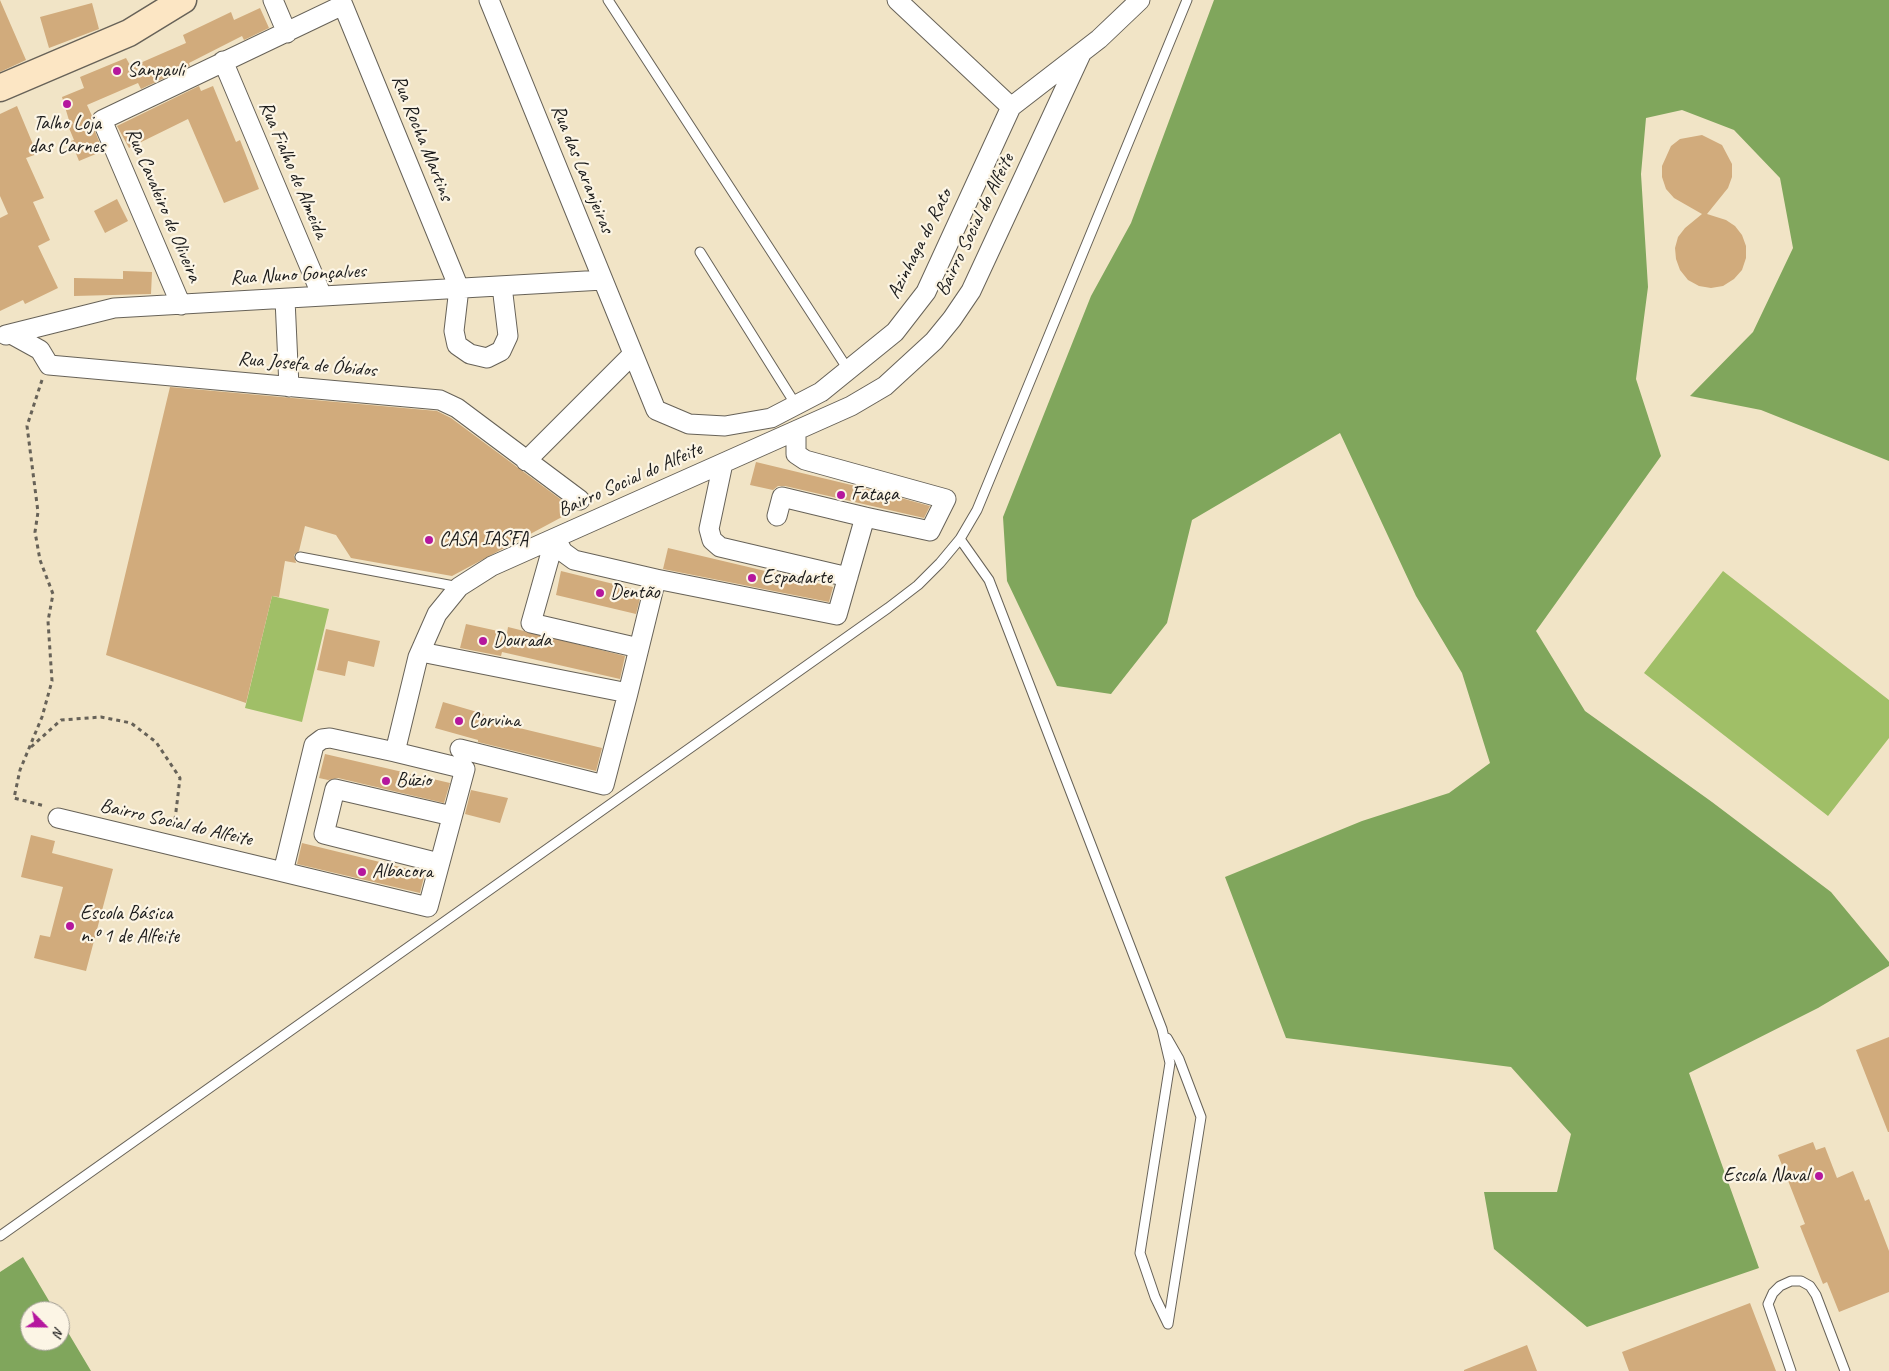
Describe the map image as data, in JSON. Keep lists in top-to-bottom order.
{
  "streets": {
    "street": [
      "Rua Rocha Martins",
      "Rua das Laranjeiras",
      "Rua Fialho de Almeida",
      "Rua Cavaleiro de Oliveira",
      "Bairro Social do Alfeite",
      "Azinhaga do Rato",
      "Rua Nuno Gonçalves",
      "Rua Josefa de Óbidos"
    ]
  },
  "crossings": [
    ["Rua Rocha Martins", "Rua Cavaleiro de Oliveira"],
    ["Rua Rocha Martins", "Rua Nuno Gonçalves"],
    ["Rua das Laranjeiras", "Azinhaga do Rato"],
    ["Rua das Laranjeiras", "Rua Nuno Gonçalves"],
    ["Rua Fialho de Almeida", "Rua Cavaleiro de Oliveira"],
    ["Rua Fialho de Almeida", "Rua Nuno Gonçalves"],
    ["Rua Cavaleiro de Oliveira", "Rua Nuno Gonçalves"],
    ["Bairro Social do Alfeite", "Azinhaga do Rato"]
  ],
  "places": [
    "Sanpauli",
    "Talho Loja das Carnes",
    "Fataça",
    "CASA IASFA",
    "Espadarte",
    "Dentão",
    "Dourada",
    "Corvina",
    "Búzio",
    "Albacora",
    "Escola Básica n.º 1 de Alfeite",
    "Escola Naval"
  ],
  "north": "bottom right"
}
